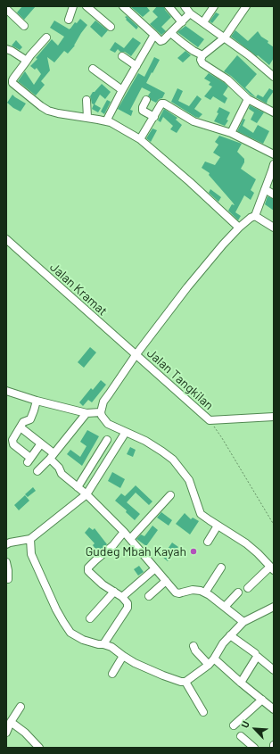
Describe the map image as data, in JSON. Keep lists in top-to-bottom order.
{
  "streets": {
    "street": ["Jalan Kramat", "Jalan Tangkilan"]
  },
  "crossings": [
    ["Jalan Kramat", "Jalan Tangkilan"]
  ],
  "places": ["Gudeg Mbah Kayah"],
  "north": "top left"
}
